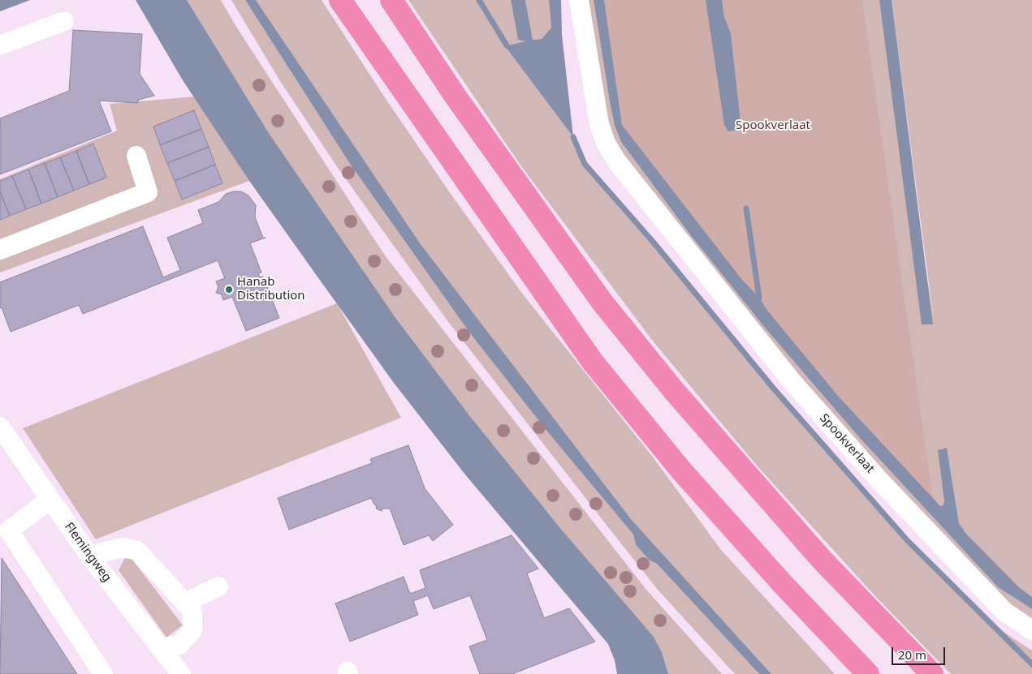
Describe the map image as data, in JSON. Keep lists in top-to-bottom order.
{
  "streets": {
    "street": ["Spookverlaat", "Flemingweg"]
  },
  "parks": ["Spookverlaat"],
  "places": ["Hanab Distribution"],
  "scale_bar": "20 m"
}
